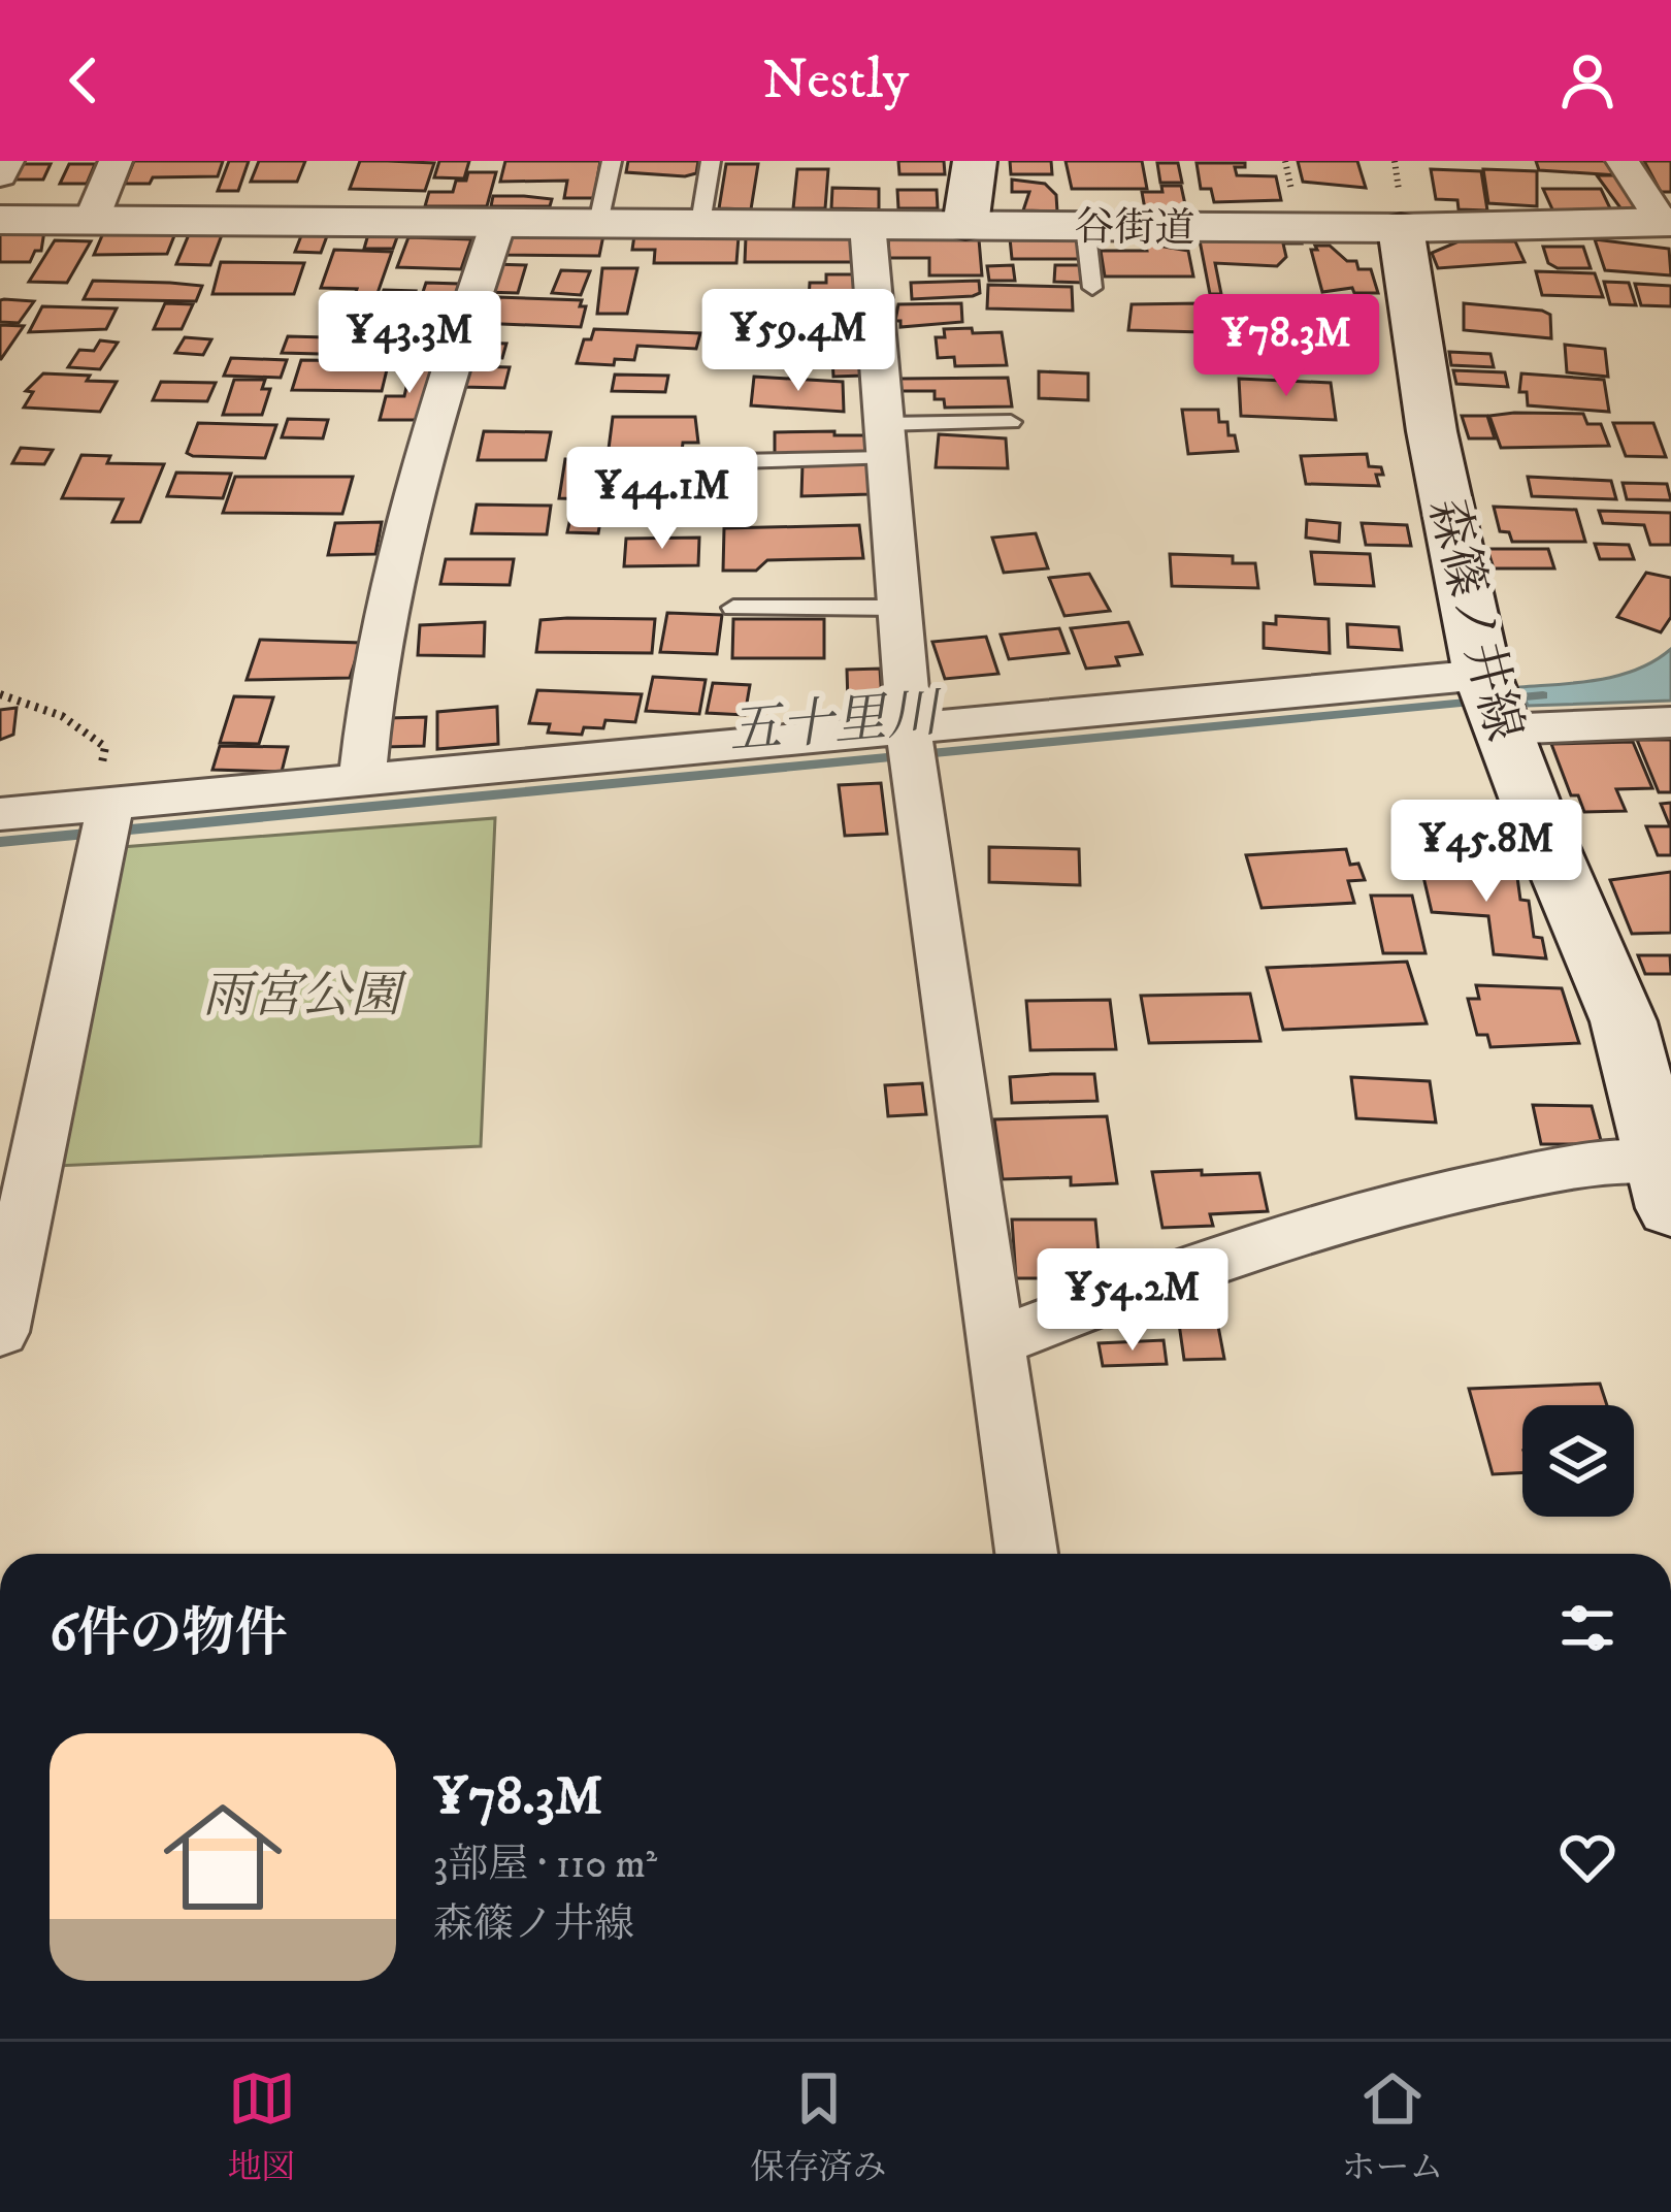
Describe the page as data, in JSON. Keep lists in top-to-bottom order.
{
  "streets": {
    "street": ["谷街道", "森篠ノ井線"]
  },
  "crossings": [
    ["谷街道", "森篠ノ井線"]
  ],
  "water": ["五十里川"],
  "parks": ["雨宮公園"],
  "page": {
    "header": "Nestly",
    "price": [
      "¥59.4M",
      "¥43.3M",
      "¥78.3M",
      "¥44.1M",
      "¥45.8M",
      "¥54.2M"
    ],
    "heading": "6件の物件",
    "list": [
      {
        "name": "¥78.3M",
        "note": "3部屋 · 110 m² · 森篠ノ井線"
      }
    ],
    "tabs": ["地図", "保存済み", "ホーム"]
  }
}
